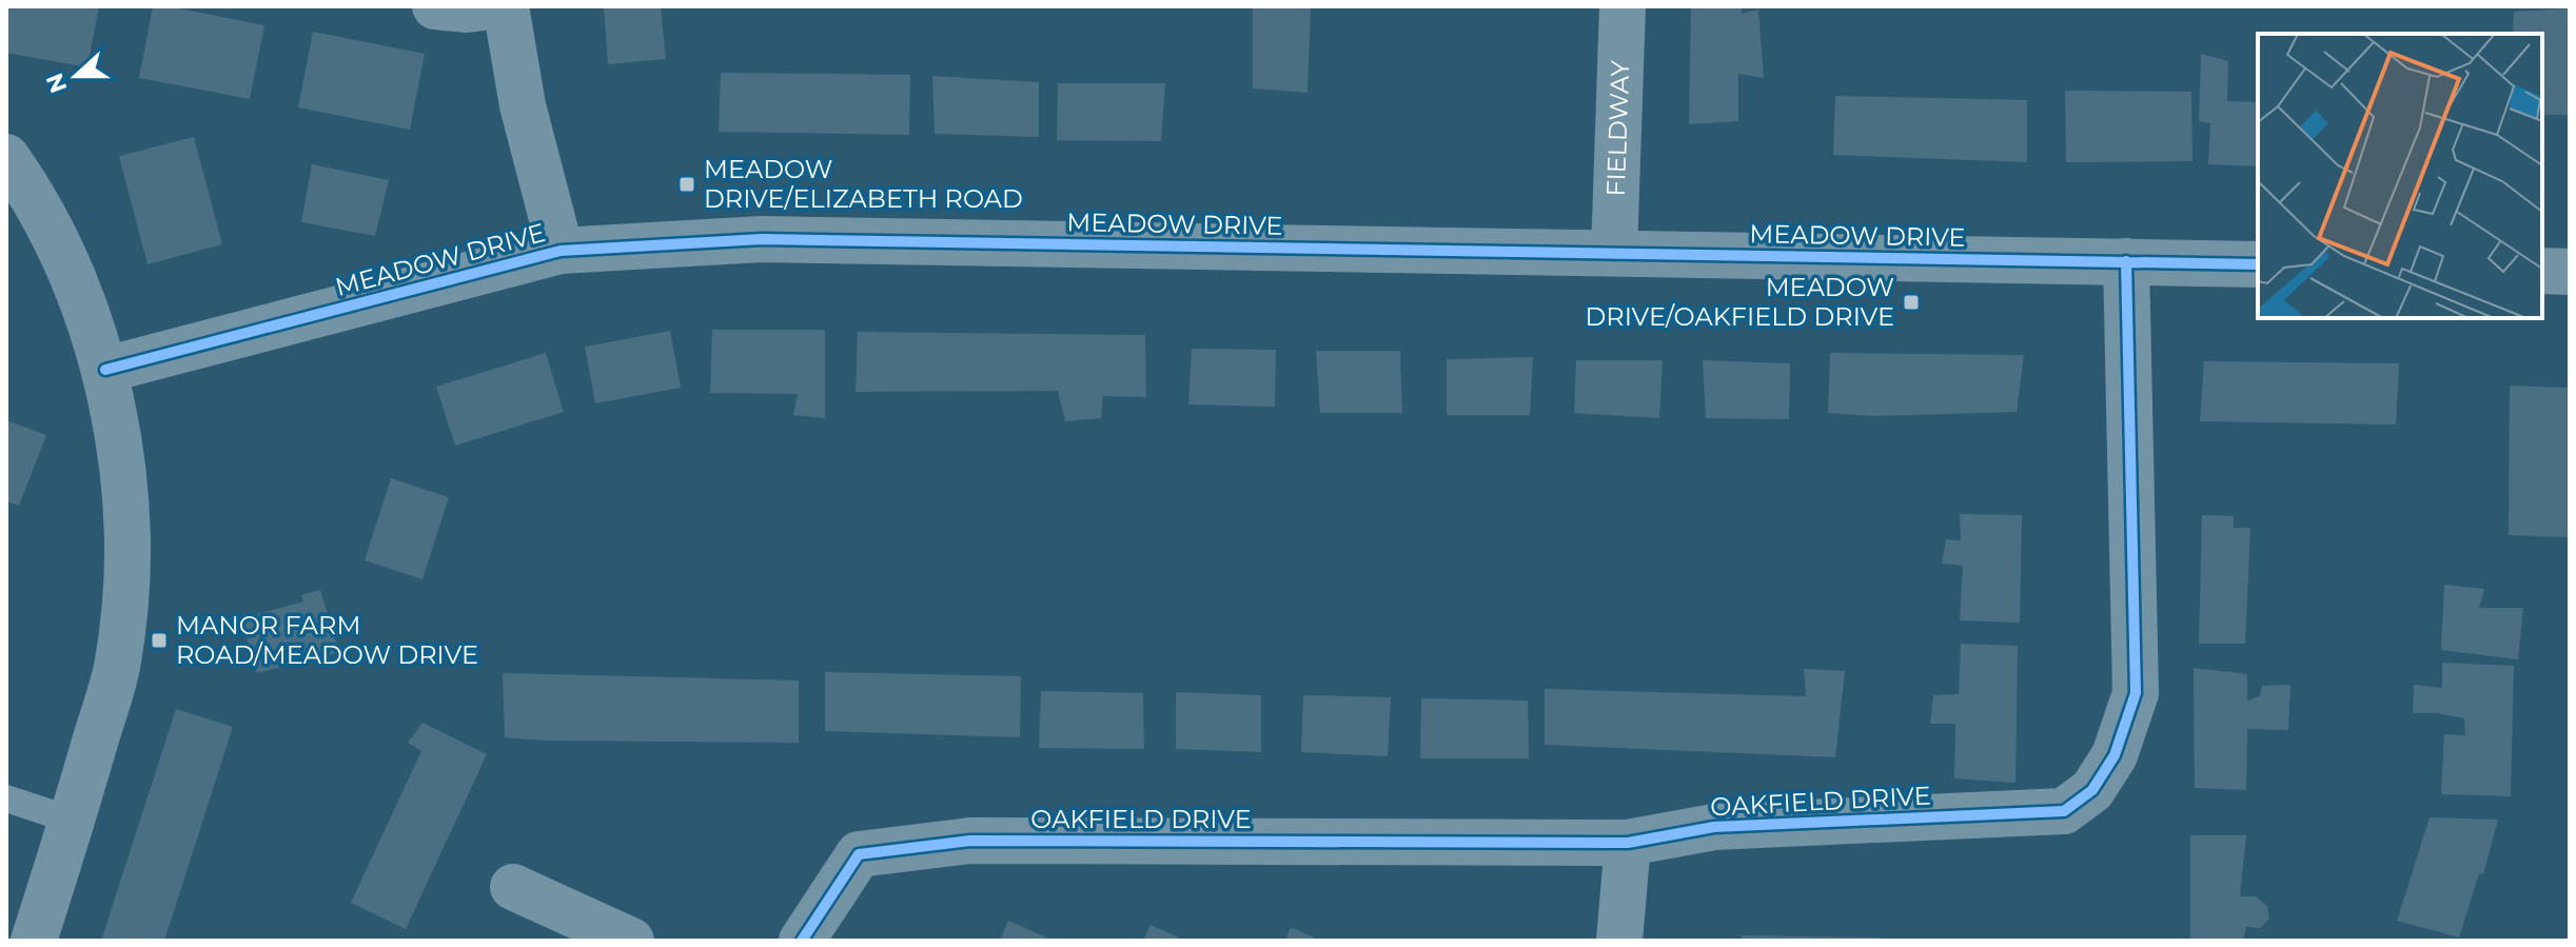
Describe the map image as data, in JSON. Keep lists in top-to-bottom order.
{
  "streets": {
    "street": ["FIELDWAY", "MEADOW DRIVE", "OAKFIELD DRIVE"]
  },
  "crossings": [
    ["FIELDWAY", "MEADOW DRIVE"],
    ["MEADOW DRIVE", "OAKFIELD DRIVE"]
  ],
  "places": {
    "transit": ["MEADOW DRIVE/ELIZABETH ROAD", "MEADOW DRIVE/OAKFIELD DRIVE", "MANOR FARM ROAD/MEADOW DRIVE"]
  },
  "north": "left"
}
